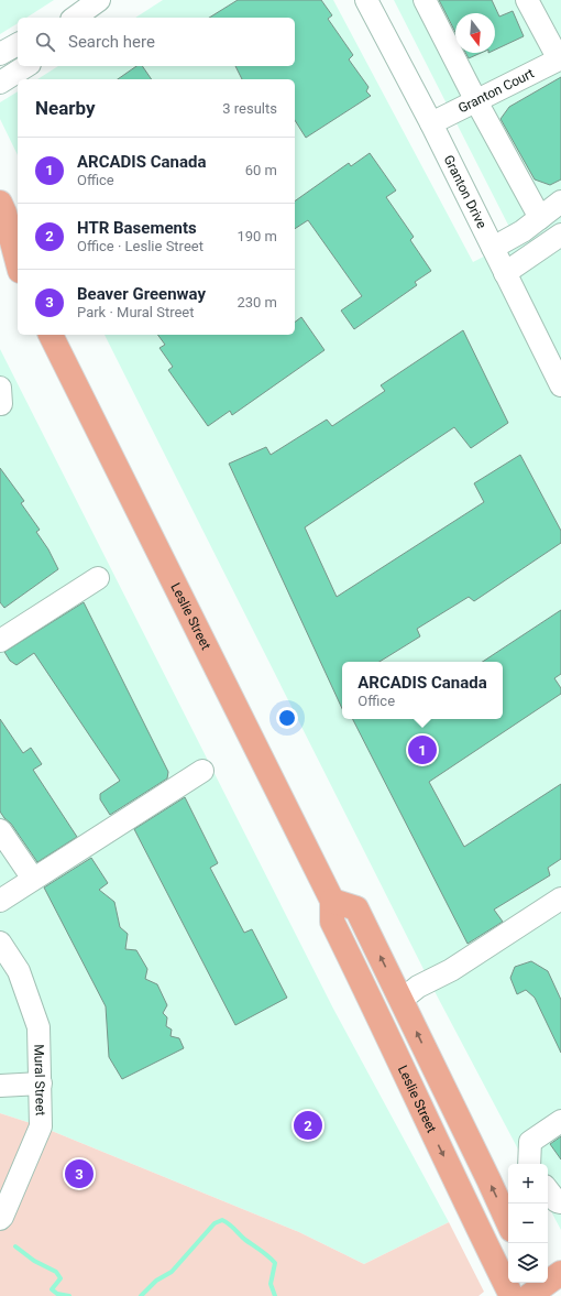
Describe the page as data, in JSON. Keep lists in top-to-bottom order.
{
  "streets": {
    "main road": ["Leslie Street"],
    "street": ["Granton Court", "Granton Drive", "Mural Street"]
  },
  "crossings": [
    ["Granton Court", "Granton Drive"]
  ],
  "north": "bottom",
  "page": {
    "search": "Search here",
    "heading": ["Nearby", "3 results"],
    "list": [
      {
        "mark": "1",
        "name": "ARCADIS Canada",
        "note": "Office",
        "value": "60 m"
      },
      {
        "mark": "2",
        "name": "HTR Basements",
        "note": "Office · Leslie Street",
        "value": "190 m"
      },
      {
        "mark": "3",
        "name": "Beaver Greenway",
        "note": "Park · Mural Street",
        "value": "230 m"
      }
    ],
    "popup": ["ARCADIS Canada", "Office"],
    "pins": ["1", "2", "3"],
    "map_buttons": ["+", "−"]
  }
}
